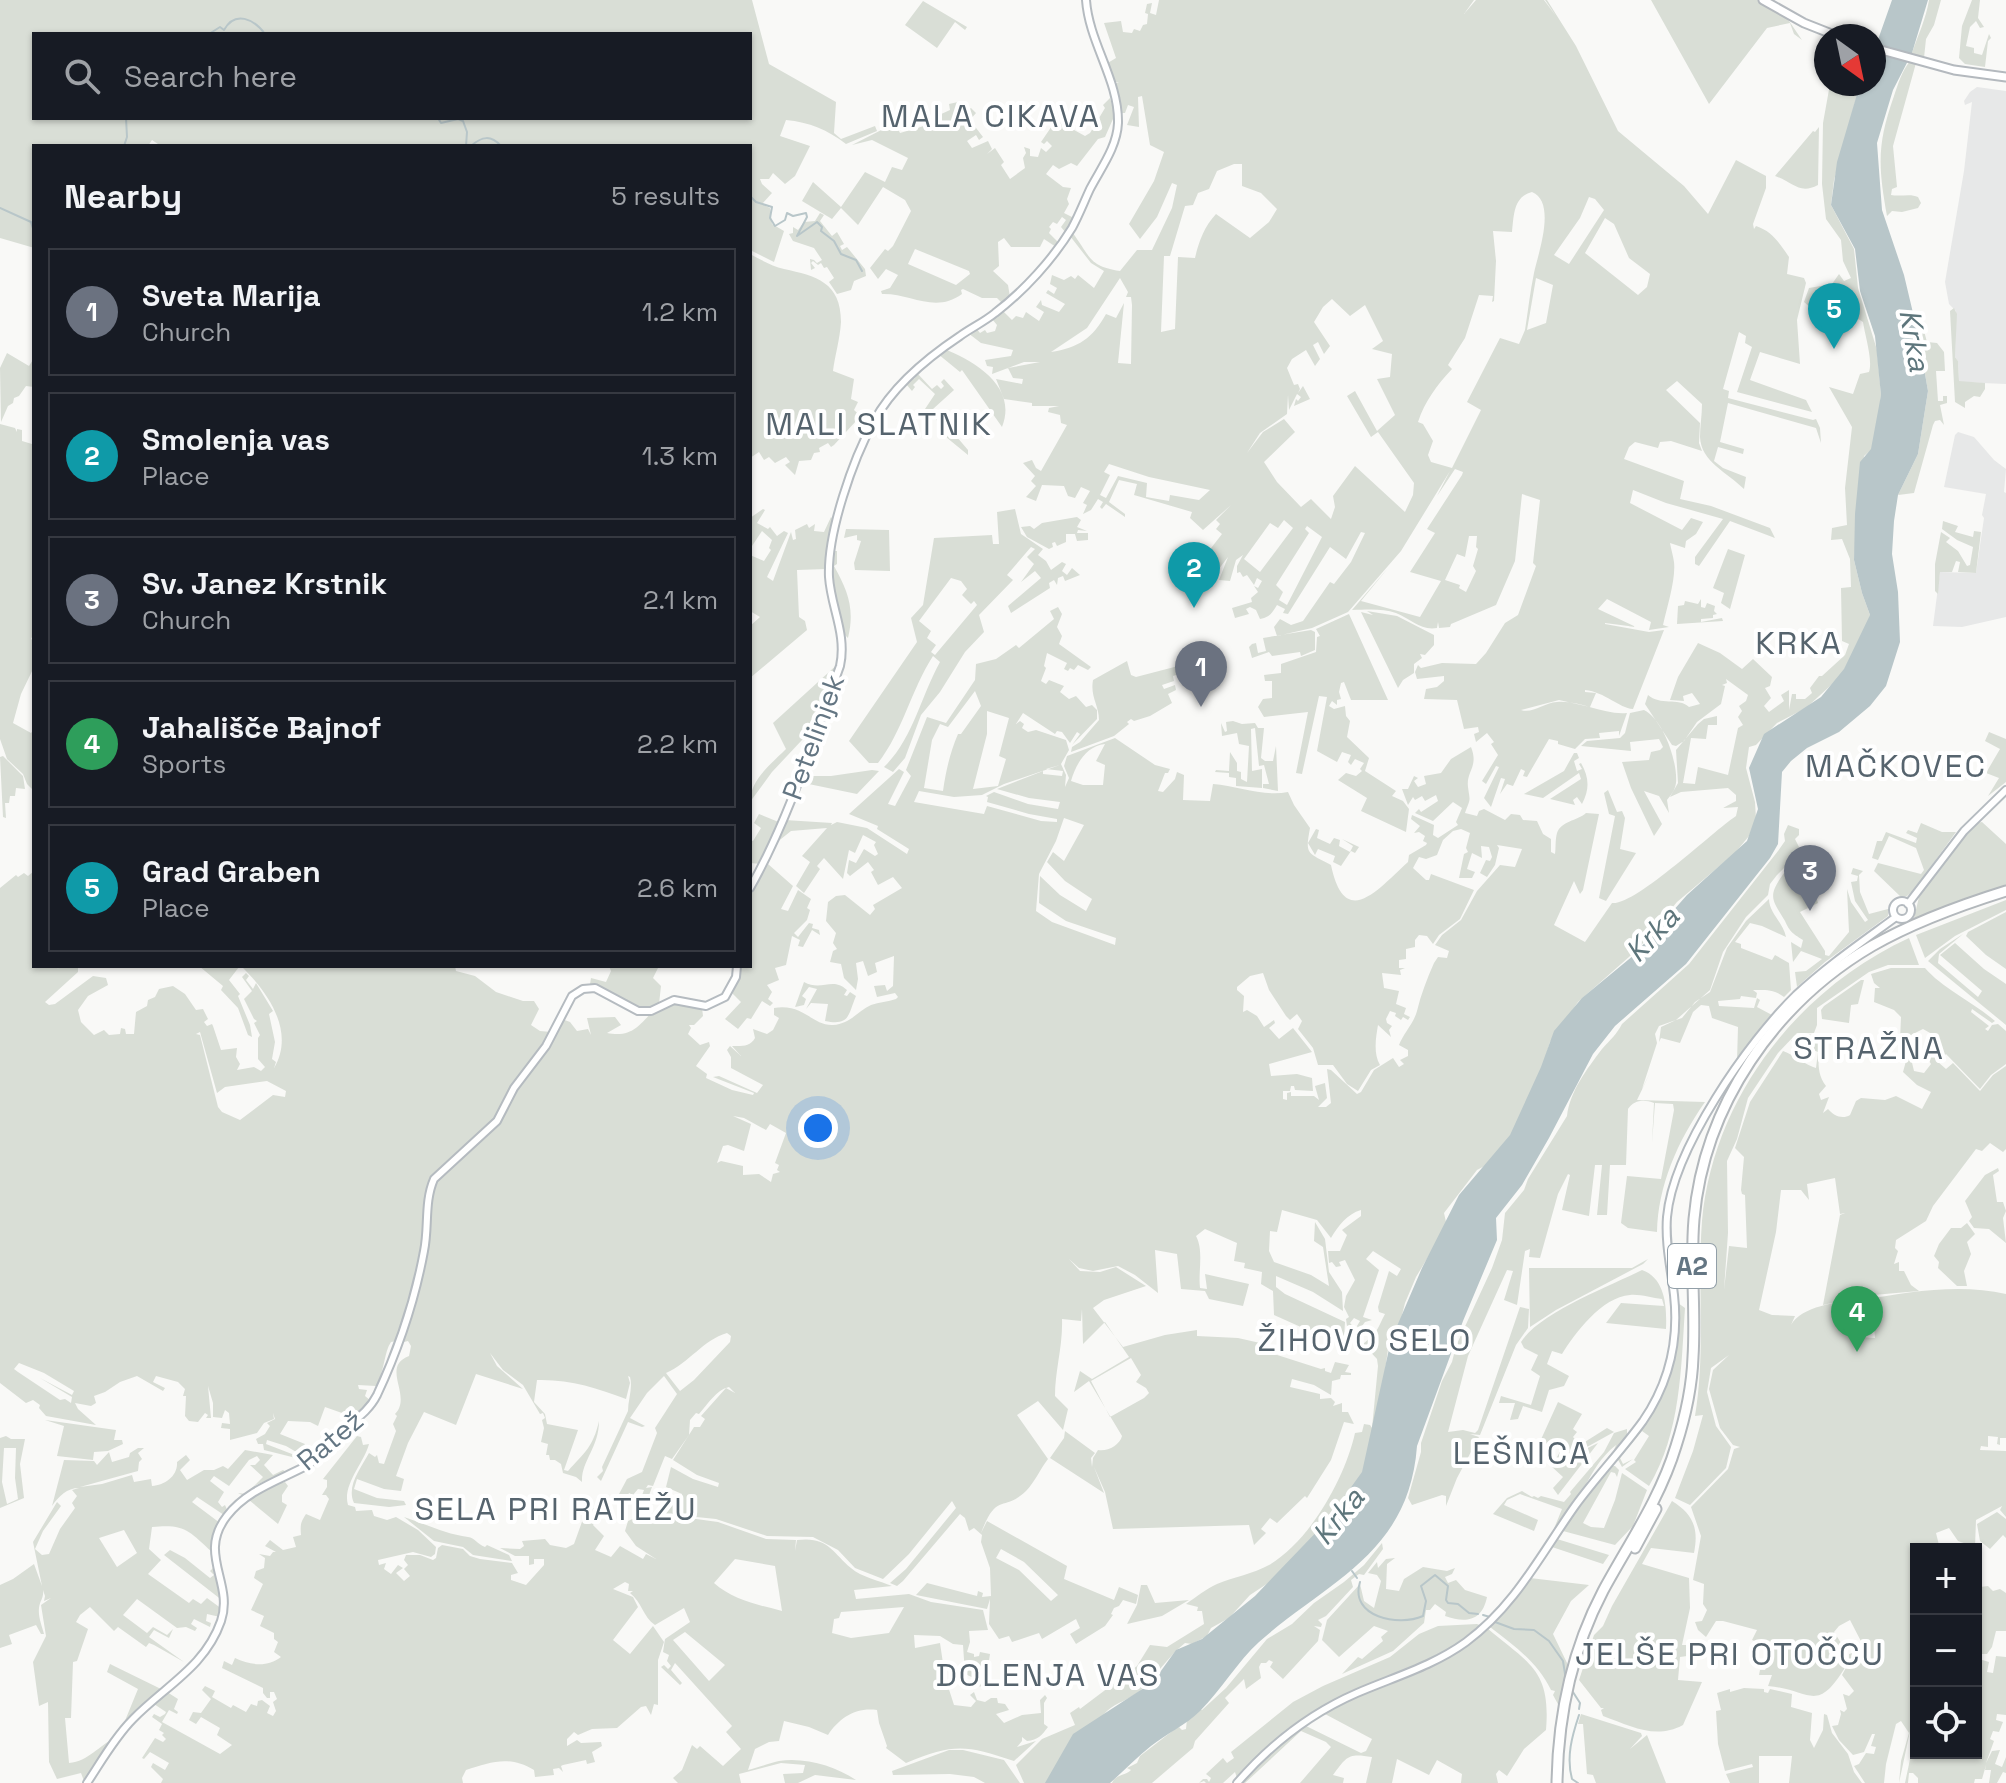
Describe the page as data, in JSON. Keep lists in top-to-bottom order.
{
  "streets": {
    "highway": ["A2"],
    "main road": ["Petelinjek", "Ratež"]
  },
  "districts": [
    "MALA CIKAVA",
    "MALI SLATNIK",
    "KRKA",
    "MAČKOVEC",
    "STRAŽNA",
    "ŽIHOVO SELO",
    "LEŠNICA",
    "SELA PRI RATEŽU",
    "JELŠE PRI OTOČCU",
    "DOLENJA VAS"
  ],
  "water": ["Krka"],
  "north": "bottom right",
  "page": {
    "search": "Search here",
    "heading": ["Nearby", "5 results"],
    "list": [
      {
        "mark": "1",
        "name": "Sveta Marija",
        "note": "Church",
        "value": "1.2 km"
      },
      {
        "mark": "2",
        "name": "Smolenja vas",
        "note": "Place",
        "value": "1.3 km"
      },
      {
        "mark": "3",
        "name": "Sv. Janez Krstnik",
        "note": "Church",
        "value": "2.1 km"
      },
      {
        "mark": "4",
        "name": "Jahališče Bajnof",
        "note": "Sports",
        "value": "2.2 km"
      },
      {
        "mark": "5",
        "name": "Grad Graben",
        "note": "Place",
        "value": "2.6 km"
      }
    ],
    "pins": [
      "5",
      "2",
      "1",
      "3",
      "4"
    ],
    "map_buttons": ["+", "−"]
  }
}
